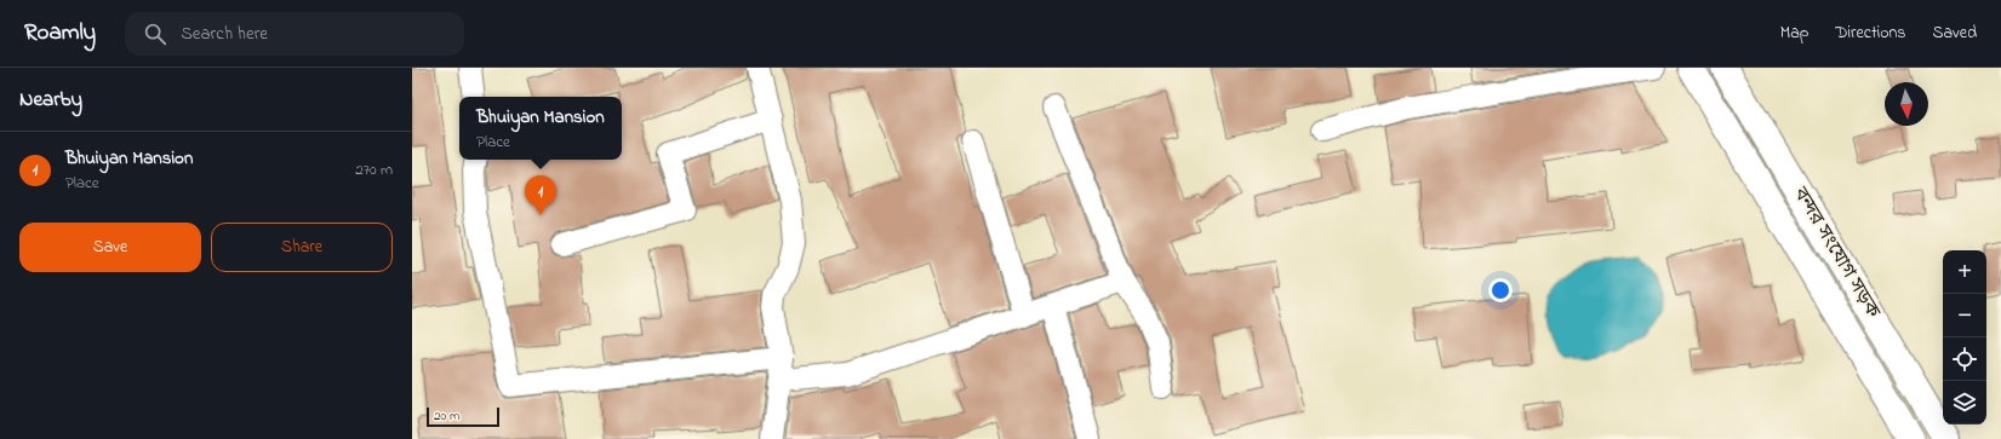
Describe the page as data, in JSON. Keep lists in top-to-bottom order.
{
  "streets": {
    "highway": ["বন্দর সংযোগ সড়ক"]
  },
  "scale_bar": "20 m",
  "north": "bottom",
  "page": {
    "header": "Roamly",
    "search": "Search here",
    "nav": ["Map", "Directions", "Saved"],
    "heading": "Nearby",
    "popup": ["Bhuiyan Mansion", "Place"],
    "list": [
      {
        "mark": "1",
        "name": "Bhuiyan Mansion",
        "note": "Place",
        "value": "270 m"
      }
    ],
    "pins": "1",
    "buttons": ["Save", "Share"],
    "map_buttons": ["+", "−"],
    "scale": "20 m"
  }
}
